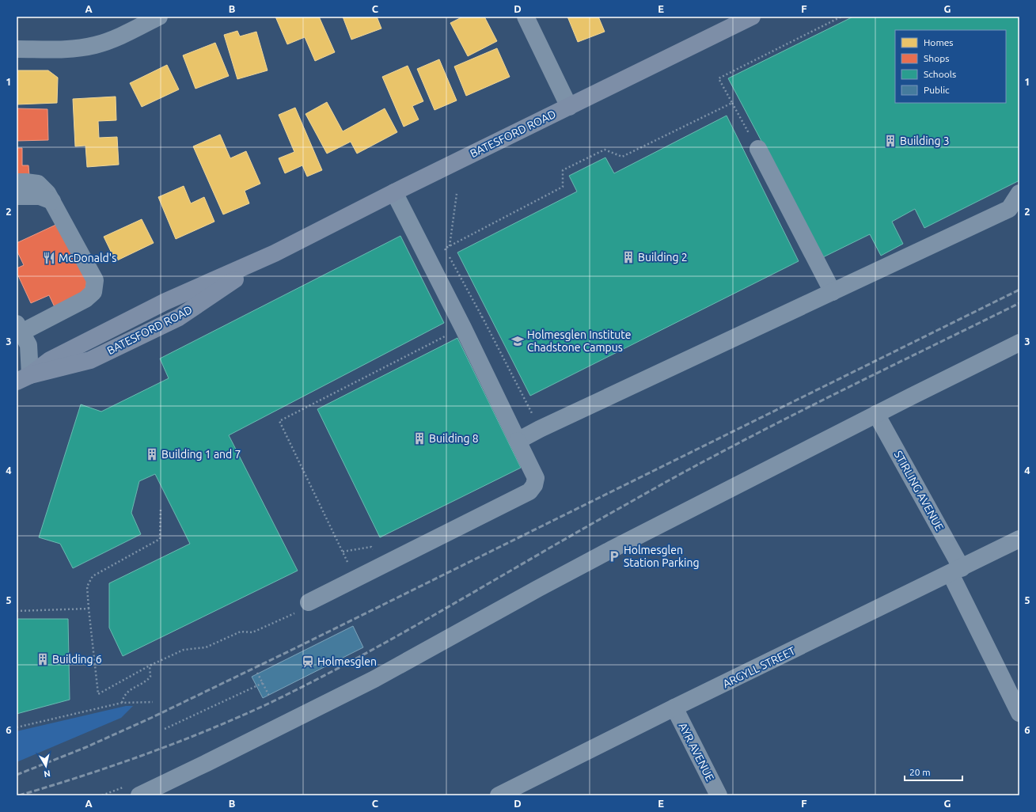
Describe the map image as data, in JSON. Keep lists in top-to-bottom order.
{
  "streets": {
    "main road": ["BATESFORD ROAD"],
    "street": ["STIRLING AVENUE", "ARGYLL STREET", "AYR AVENUE"]
  },
  "crossings": [
    ["STIRLING AVENUE", "ARGYLL STREET"],
    ["ARGYLL STREET", "AYR AVENUE"]
  ],
  "places": {
    "building": [
      "Building 3",
      "Building 2",
      "Building 8",
      "Building 1 and 7",
      "Building 6"
    ],
    "restaurant": ["McDonald's"],
    "school or university": ["Holmesglen Institute Chadstone Campus"],
    "parking": ["Holmesglen Station Parking"],
    "station": ["Holmesglen"]
  },
  "legend": [
    "Homes",
    "Shops",
    "Schools",
    "Public"
  ],
  "scale_bar": "20 m",
  "north": "bottom",
  "grid": {
    "columns": [
      "A",
      "B",
      "C",
      "D",
      "E",
      "F",
      "G"
    ],
    "rows": [
      "1",
      "2",
      "3",
      "4",
      "5",
      "6"
    ]
  }
}
